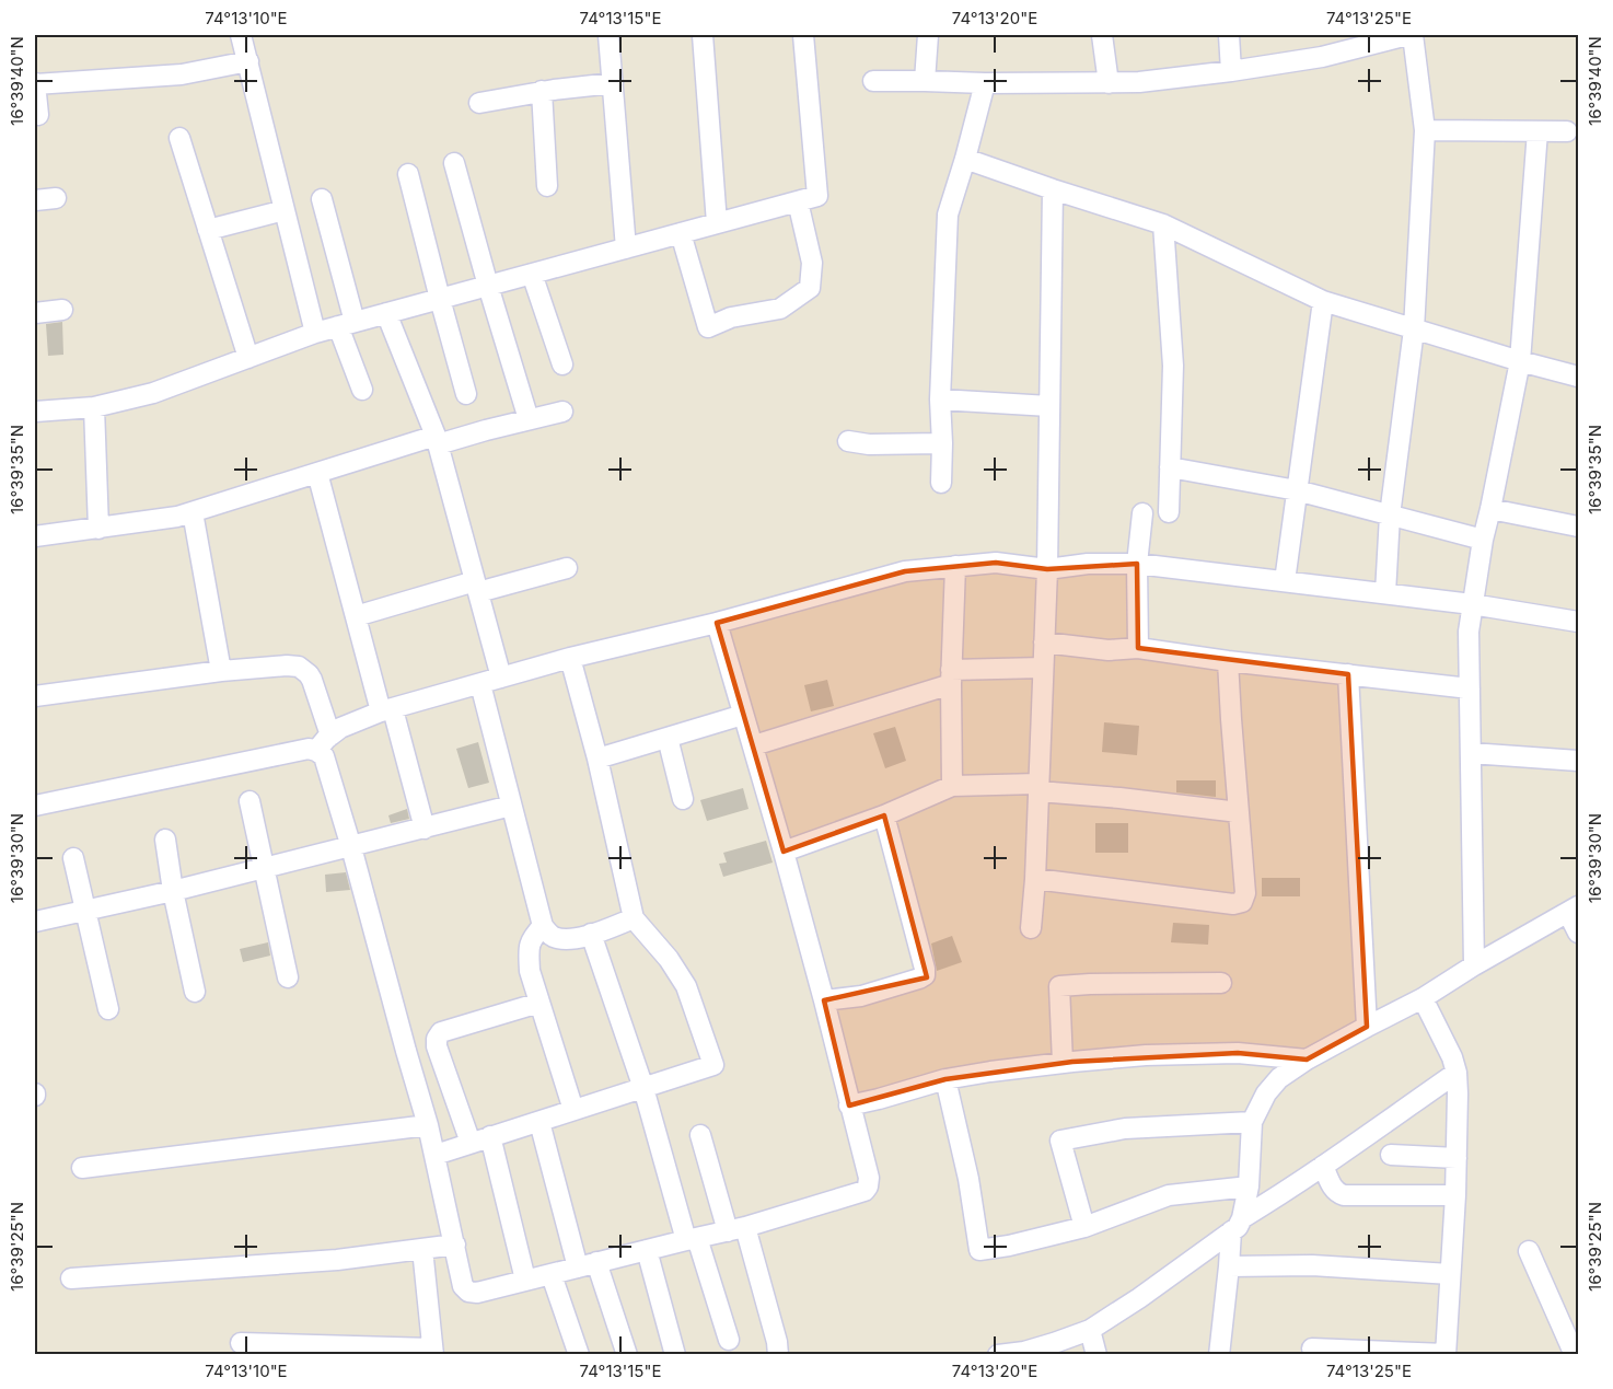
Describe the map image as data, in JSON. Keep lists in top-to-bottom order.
{
  "coordinates": [
    "74°13'10\"E",
    "74°13'15\"E",
    "74°13'20\"E",
    "74°13'25\"E",
    "16°39'40\"N",
    "16°39'35\"N",
    "16°39'30\"N",
    "16°39'25\"N"
  ]
}
